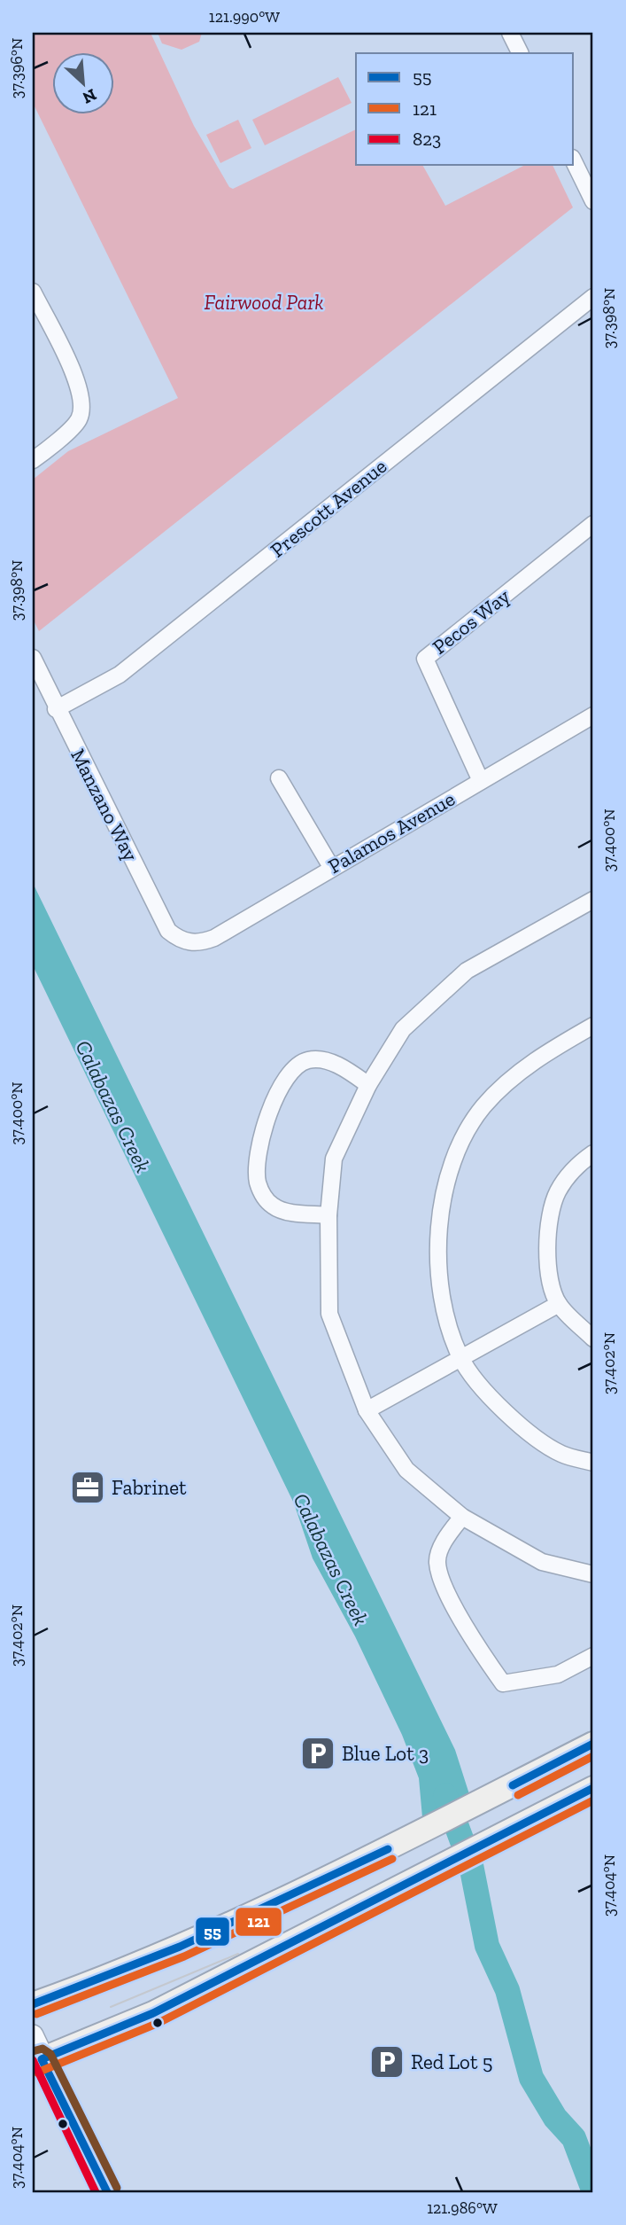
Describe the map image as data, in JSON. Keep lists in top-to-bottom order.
{
  "streets": {
    "street": [
      "Prescott Avenue",
      "Pecos Way",
      "Manzano Way",
      "Palamos Avenue"
    ]
  },
  "crossings": [
    ["Prescott Avenue", "Manzano Way"],
    ["Pecos Way", "Palamos Avenue"],
    ["Manzano Way", "Palamos Avenue"]
  ],
  "water": ["Calabazas Creek"],
  "parks": ["Fairwood Park"],
  "places": {
    "office": ["Fabrinet"],
    "parking": ["Blue Lot 3", "Red Lot 5"]
  },
  "lines": ["transit line 55", "transit line 121", "transit line 823"],
  "legend": ["55", "121", "823"],
  "north": "bottom right",
  "coordinates": [
    "121.990°W",
    "37.396°N",
    "37.398°N",
    "37.400°N",
    "37.402°N",
    "37.404°N",
    "121.986°W"
  ]
}
